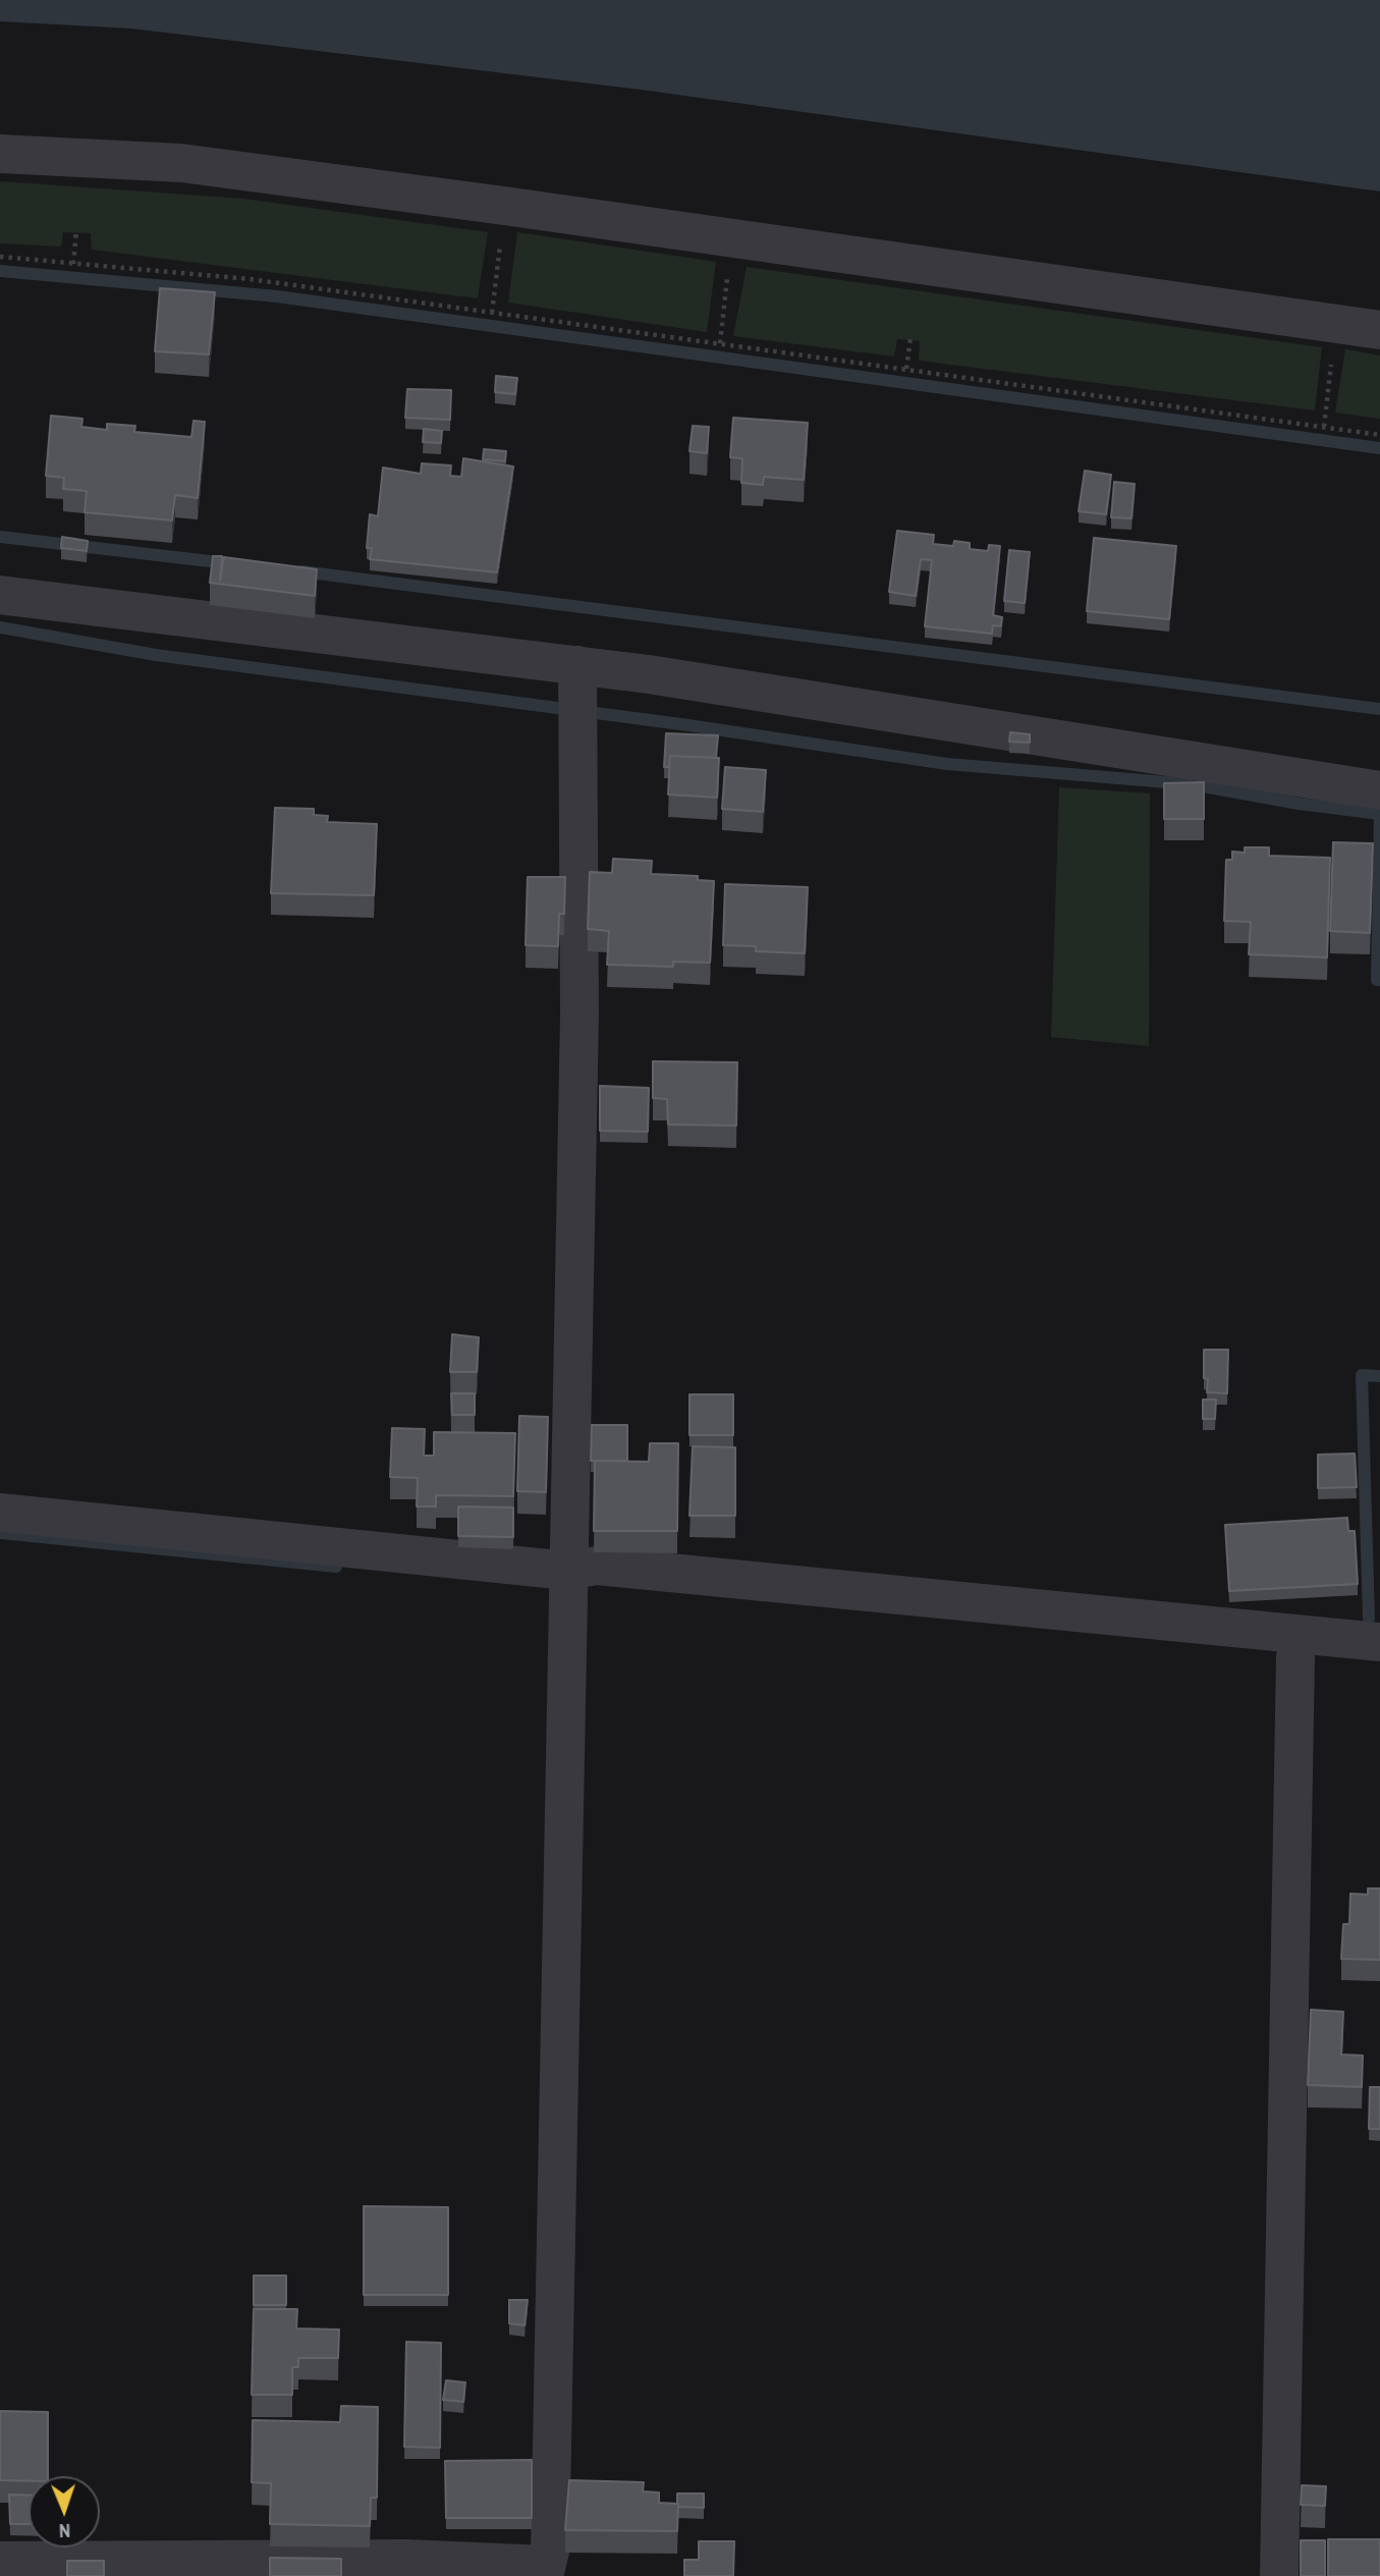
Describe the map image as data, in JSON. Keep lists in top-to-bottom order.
{
  "north": "bottom"
}
